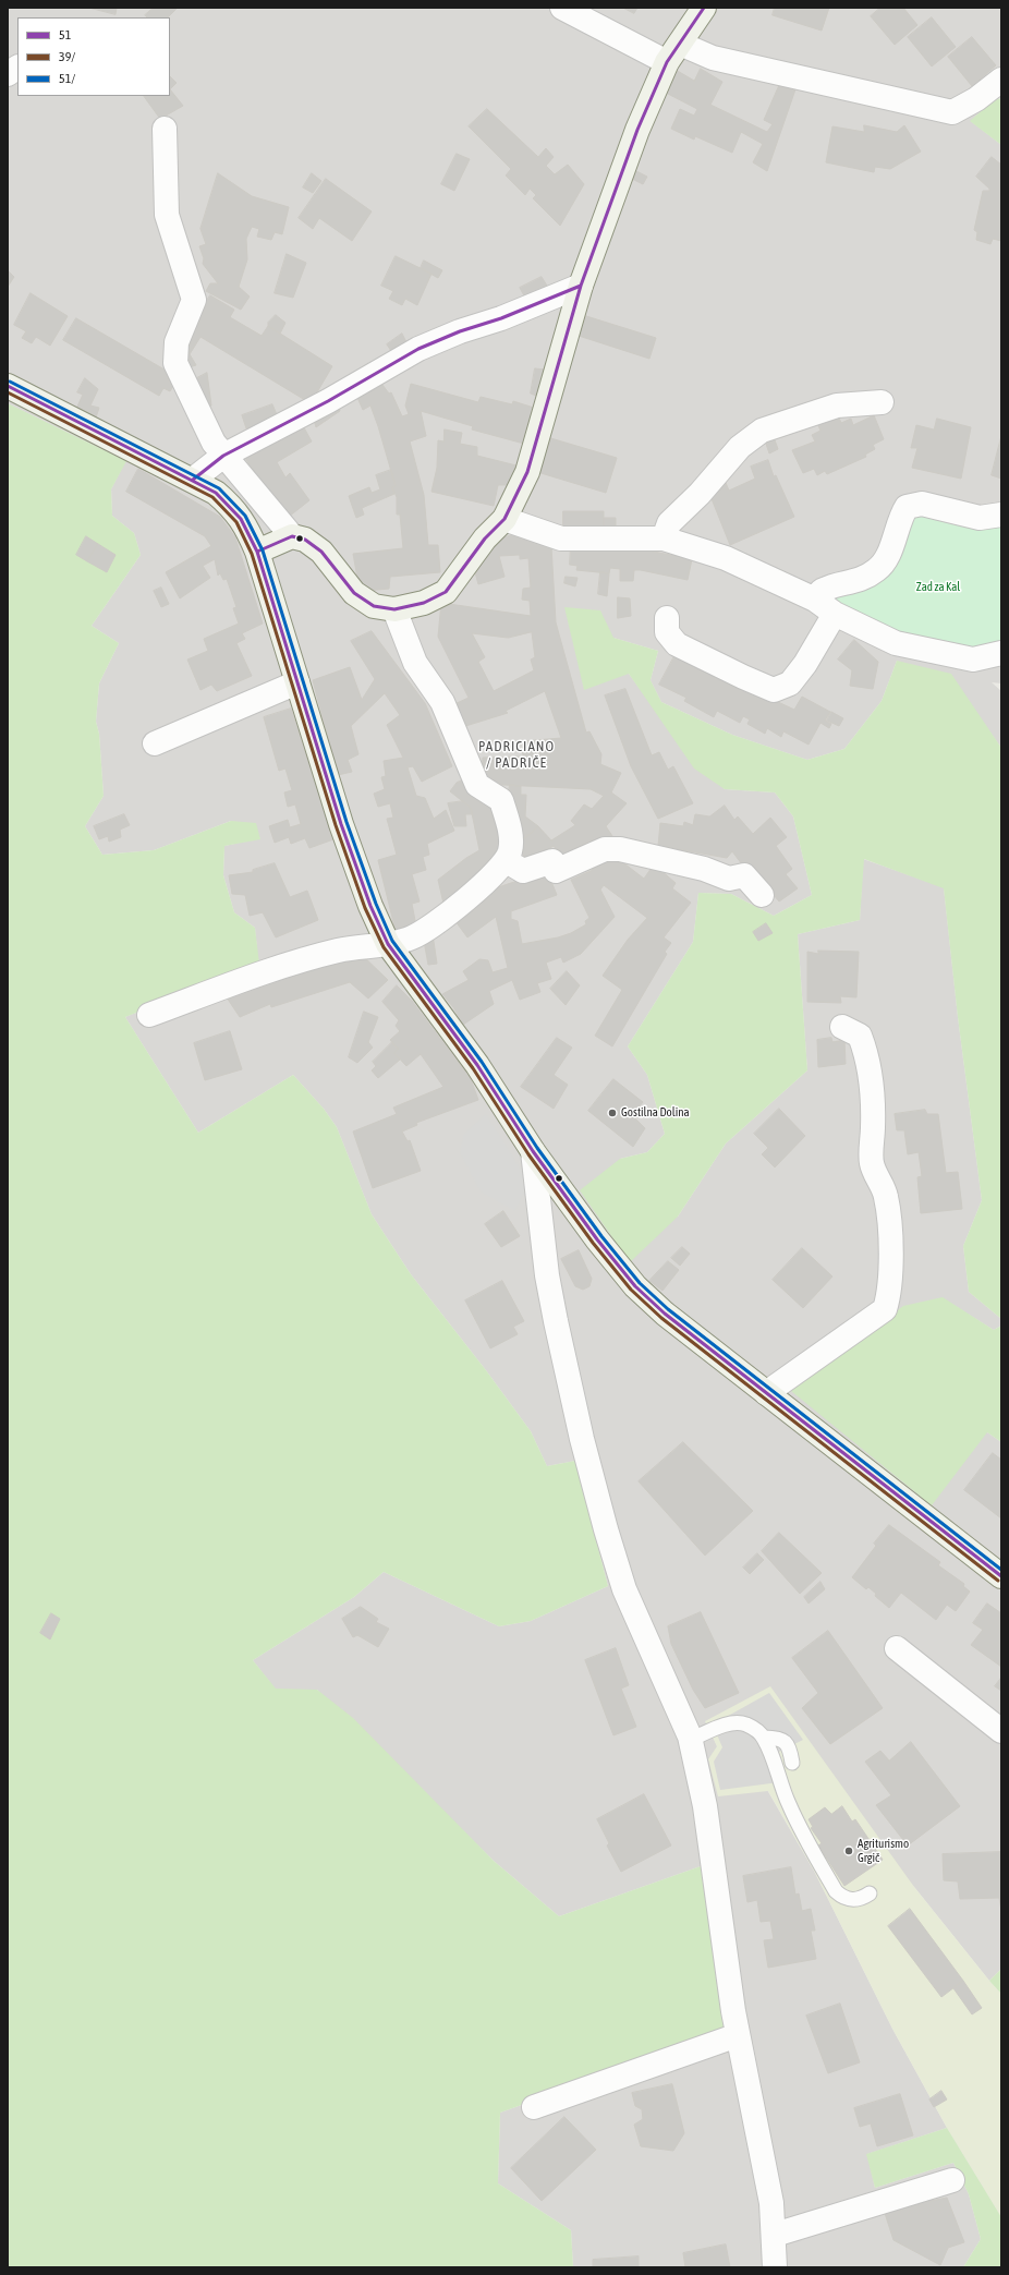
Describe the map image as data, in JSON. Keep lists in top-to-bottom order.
{
  "districts": ["PADRICIANO / PADRIČE"],
  "parks": ["Zad za Kal"],
  "places": ["Gostilna Dolina", "Agriturismo Grgič"],
  "lines": ["transit line 51", "transit line 51/", "transit line 39/"],
  "legend": ["51", "39/", "51/"]
}
